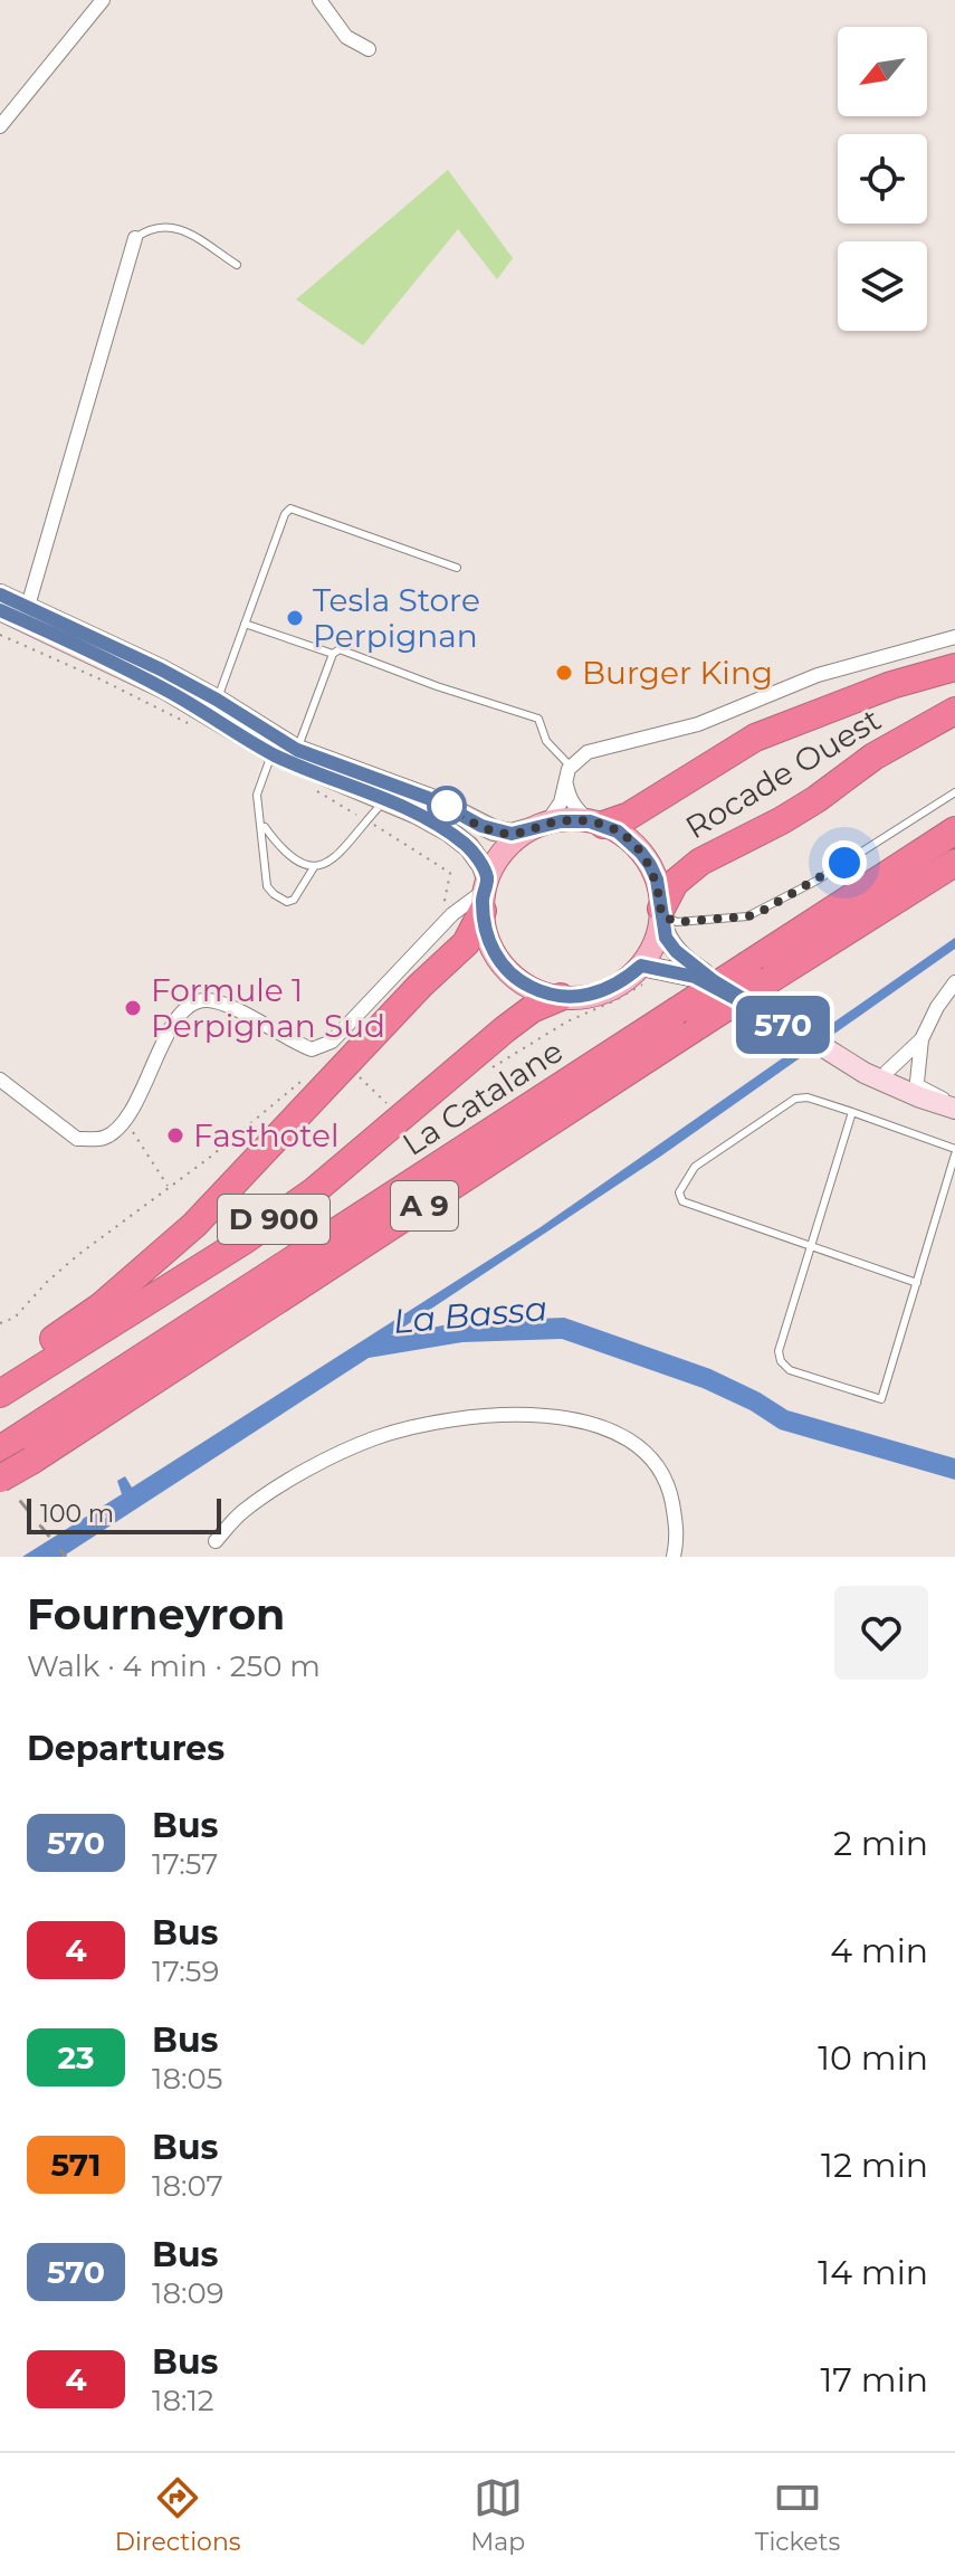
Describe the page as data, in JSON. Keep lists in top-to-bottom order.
{
  "streets": {
    "highway": [
      "Rocade Ouest",
      "La Catalane",
      "A 9",
      "D 900"
    ]
  },
  "crossings": [
    ["Rocade Ouest", "D 900"]
  ],
  "water": ["La Bassa"],
  "places": [
    "Tesla Store Perpignan",
    "Burger King",
    "Formule 1 Perpignan Sud",
    "Fasthotel"
  ],
  "lines": ["bus line 570"],
  "scale_bar": "100 m",
  "north": "bottom left",
  "page": {
    "on_map": "570",
    "scale": "100 m",
    "heading": [
      ["Fourneyron", "Walk · 4 min · 250 m"],
      "Departures"
    ],
    "list": [
      {
        "mark": "570",
        "name": "Bus",
        "note": "17:57",
        "value": "2 min"
      },
      {
        "mark": "4",
        "name": "Bus",
        "note": "17:59",
        "value": "4 min"
      },
      {
        "mark": "23",
        "name": "Bus",
        "note": "18:05",
        "value": "10 min"
      },
      {
        "mark": "571",
        "name": "Bus",
        "note": "18:07",
        "value": "12 min"
      },
      {
        "mark": "570",
        "name": "Bus",
        "note": "18:09",
        "value": "14 min"
      },
      {
        "mark": "4",
        "name": "Bus",
        "note": "18:12",
        "value": "17 min"
      }
    ],
    "tabs": ["Directions", "Map", "Tickets"]
  }
}
